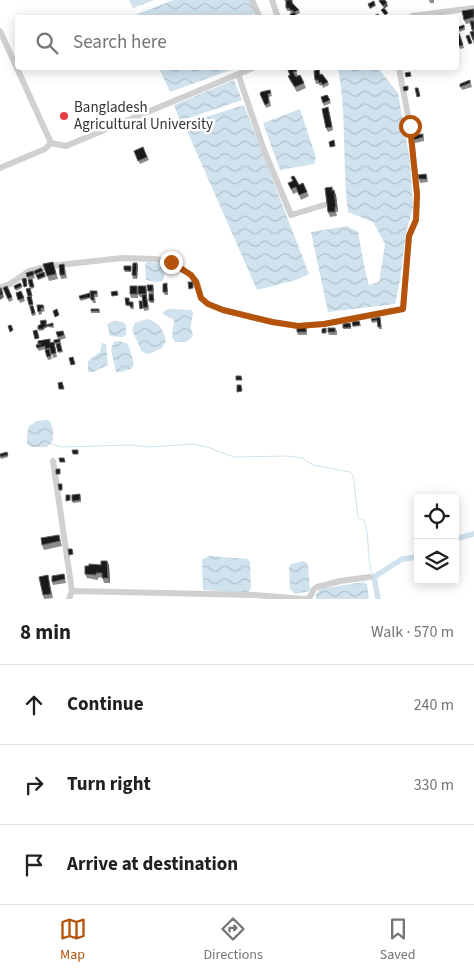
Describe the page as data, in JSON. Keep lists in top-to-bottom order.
{
  "places": ["Bangladesh Agricultural University"],
  "page": {
    "search": "Search here",
    "heading": ["8 min", "Walk · 570 m"],
    "list": [
      ["Continue", "240 m"],
      ["Turn right", "330 m"],
      "Arrive at destination"
    ],
    "nav": ["Map", "Directions", "Saved"]
  }
}
